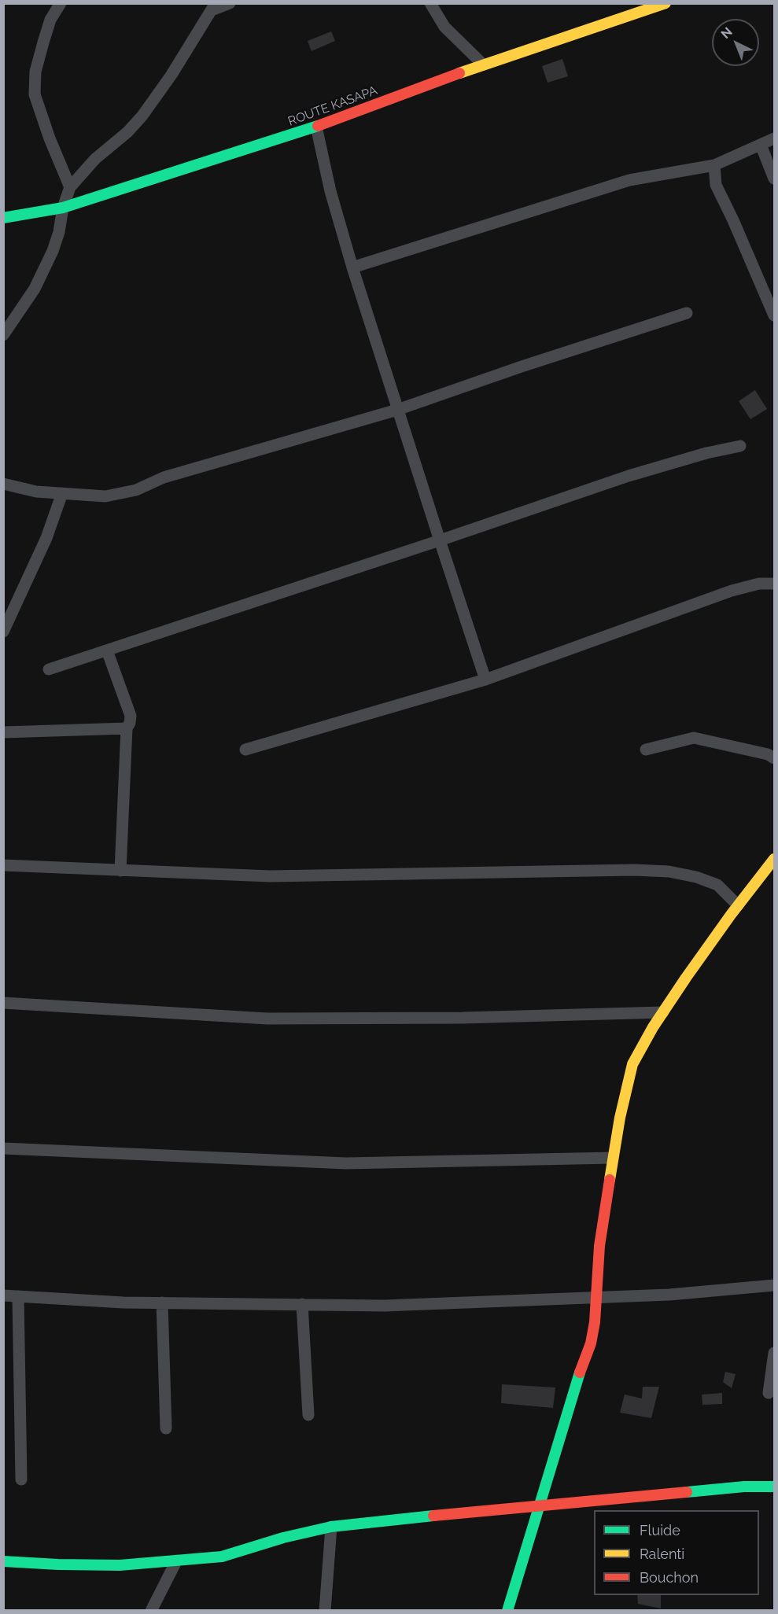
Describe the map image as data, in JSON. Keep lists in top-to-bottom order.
{
  "streets": {
    "street": ["ROUTE KASAPA"]
  },
  "legend": ["Fluide", "Ralenti", "Bouchon"],
  "north": "top left"
}
